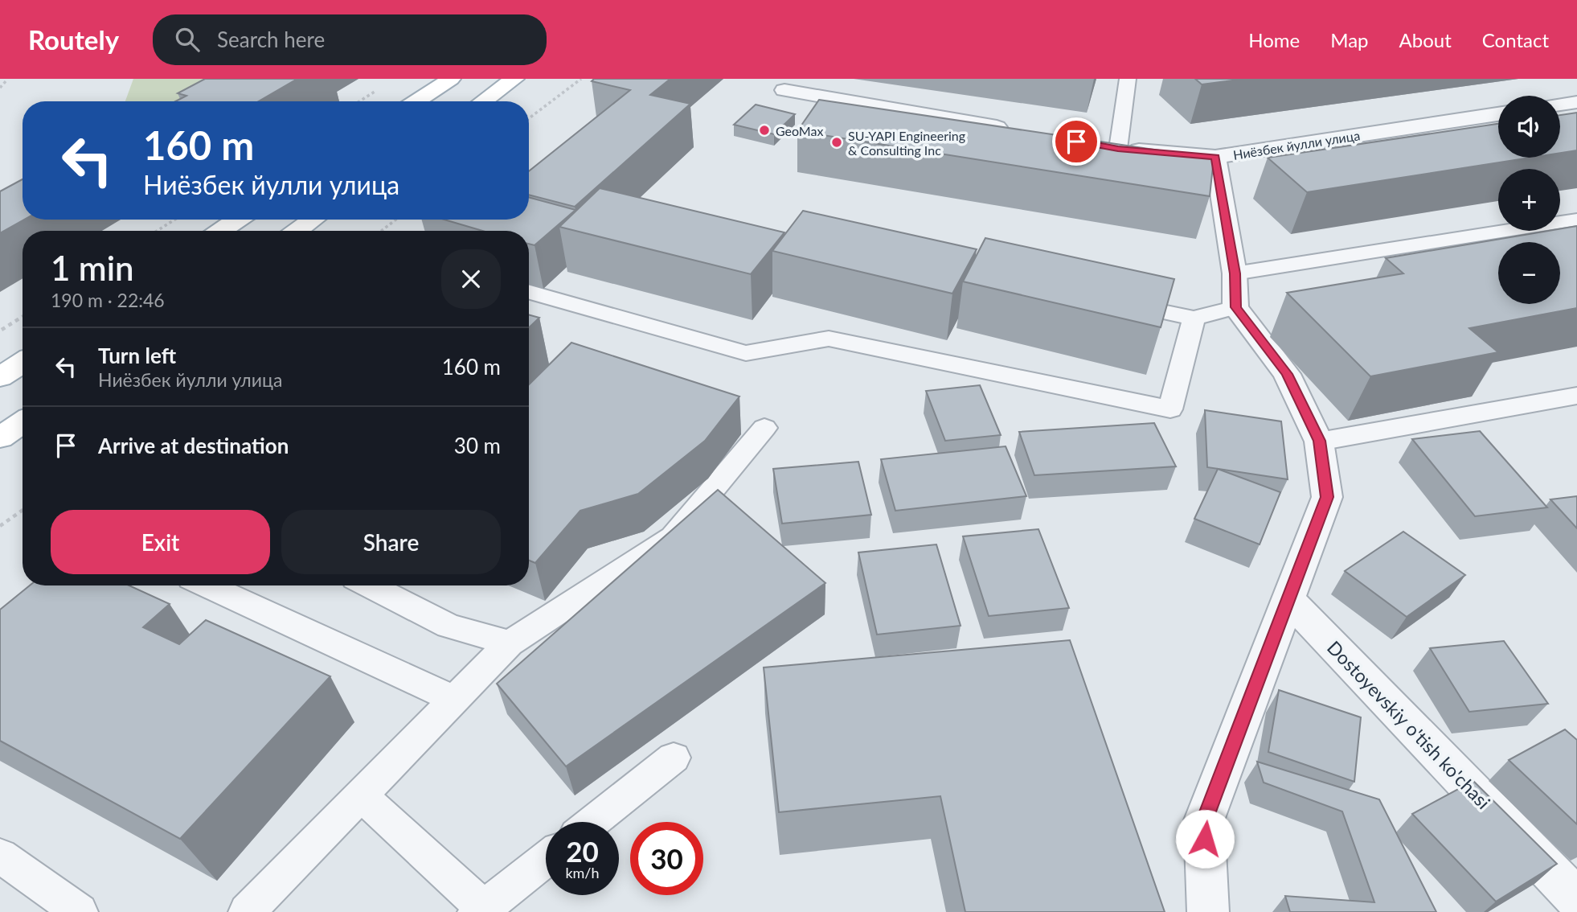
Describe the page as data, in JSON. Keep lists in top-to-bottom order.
{
  "streets": {
    "street": ["Ниёзбек йулли улица", "Dostoyevskiy o'tish ko'chasi"]
  },
  "places": ["GeoMax", "SU-YAPI Engineering & Consulting Inc"],
  "page": {
    "header": "Routely",
    "search": "Search here",
    "nav": [
      "Home",
      "Map",
      "About",
      "Contact"
    ],
    "map_buttons": ["+", "−"],
    "turn": ["160 m", "Ниёзбек йулли улица"],
    "heading": ["1 min", "190 m · 22:46"],
    "list": [
      {
        "name": "Turn left",
        "note": "Ниёзбек йулли улица",
        "value": "160 m"
      },
      {
        "name": "Arrive at destination",
        "value": "30 m"
      }
    ],
    "buttons": ["Exit", "Share"],
    "speed": "20 km/h",
    "limit": "30"
  }
}
